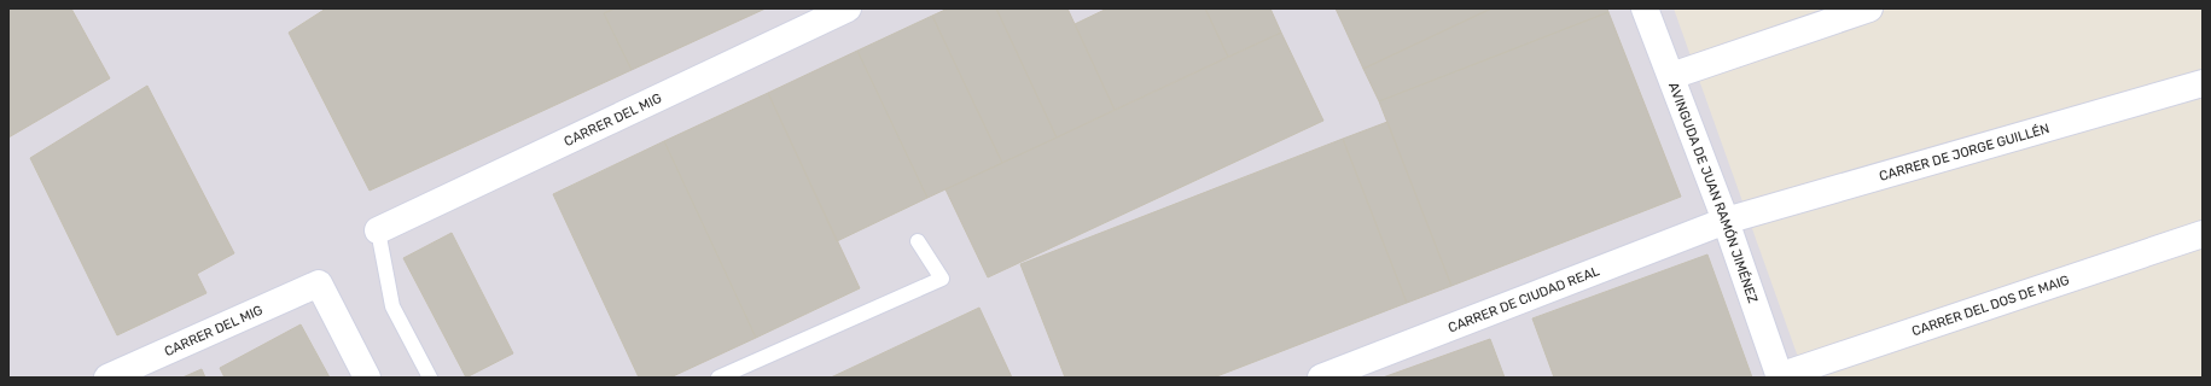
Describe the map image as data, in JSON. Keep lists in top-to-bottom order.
{
  "streets": {
    "street": [
      "CARRER DEL MIG",
      "CARRER DE JORGE GUILLÉN",
      "AVINGUDA DE JUAN RAMÓN JIMÉNEZ",
      "CARRER DE CIUDAD REAL",
      "CARRER DEL DOS DE MAIG"
    ]
  },
  "crossings": [
    ["CARRER DE JORGE GUILLÉN", "AVINGUDA DE JUAN RAMÓN JIMÉNEZ"],
    ["CARRER DE JORGE GUILLÉN", "CARRER DE CIUDAD REAL"],
    ["AVINGUDA DE JUAN RAMÓN JIMÉNEZ", "CARRER DE CIUDAD REAL"],
    ["AVINGUDA DE JUAN RAMÓN JIMÉNEZ", "CARRER DEL DOS DE MAIG"]
  ]
}
